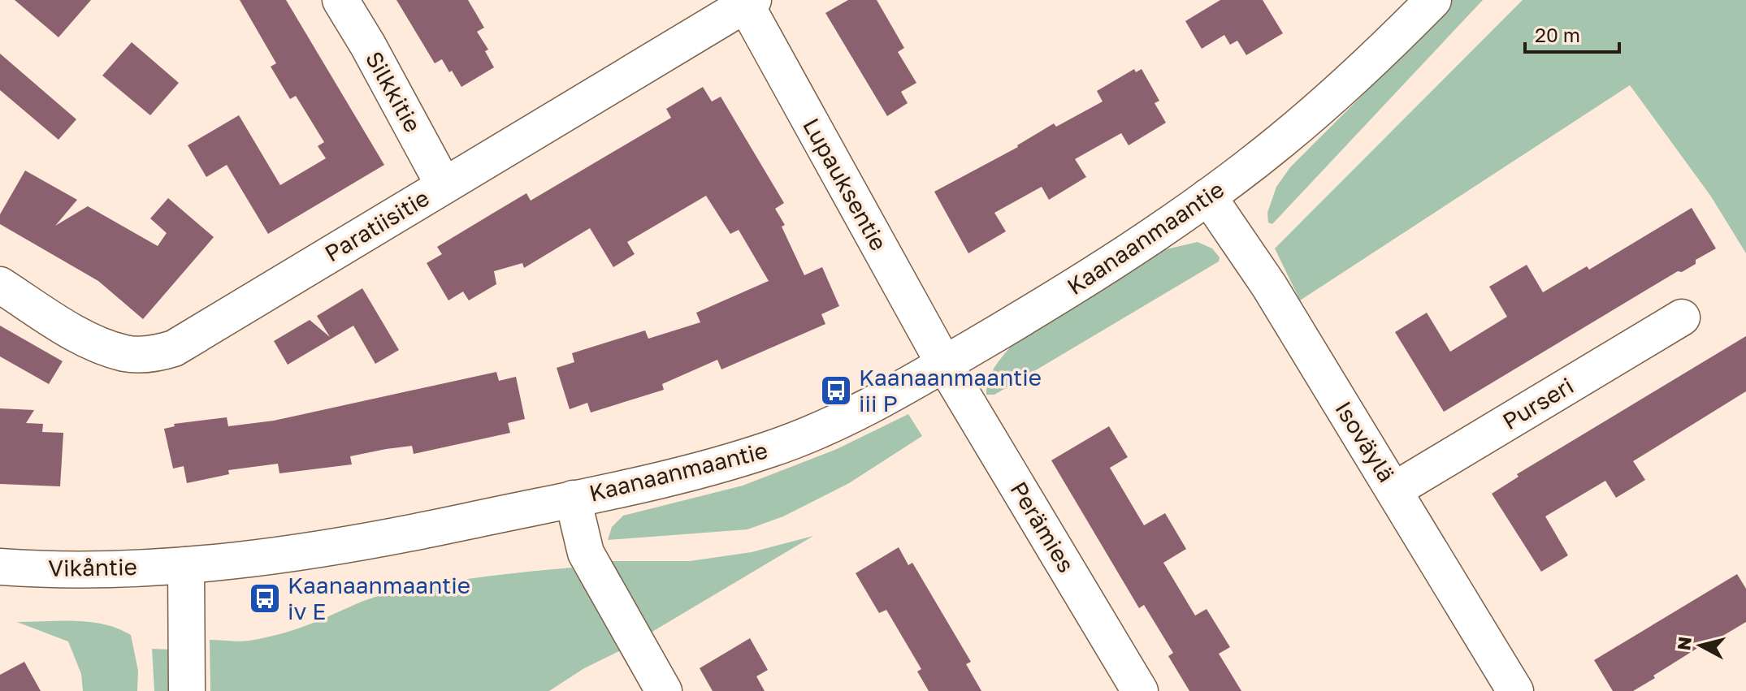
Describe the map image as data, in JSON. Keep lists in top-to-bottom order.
{
  "streets": {
    "street": [
      "Silkkitie",
      "Lupauksentie",
      "Paratiisitie",
      "Kaanaanmaantie",
      "Purseri",
      "Isoväylä",
      "Perämies",
      "Vikåntie"
    ]
  },
  "crossings": [
    ["Silkkitie", "Paratiisitie"],
    ["Lupauksentie", "Paratiisitie"],
    ["Lupauksentie", "Kaanaanmaantie"],
    ["Lupauksentie", "Perämies"],
    ["Kaanaanmaantie", "Isoväylä"],
    ["Kaanaanmaantie", "Perämies"],
    ["Kaanaanmaantie", "Vikåntie"],
    ["Purseri", "Isoväylä"]
  ],
  "places": {
    "bus stop": ["Kaanaanmaantie iii P", "Kaanaanmaantie iv E"]
  },
  "scale_bar": "20 m",
  "north": "left"
}
